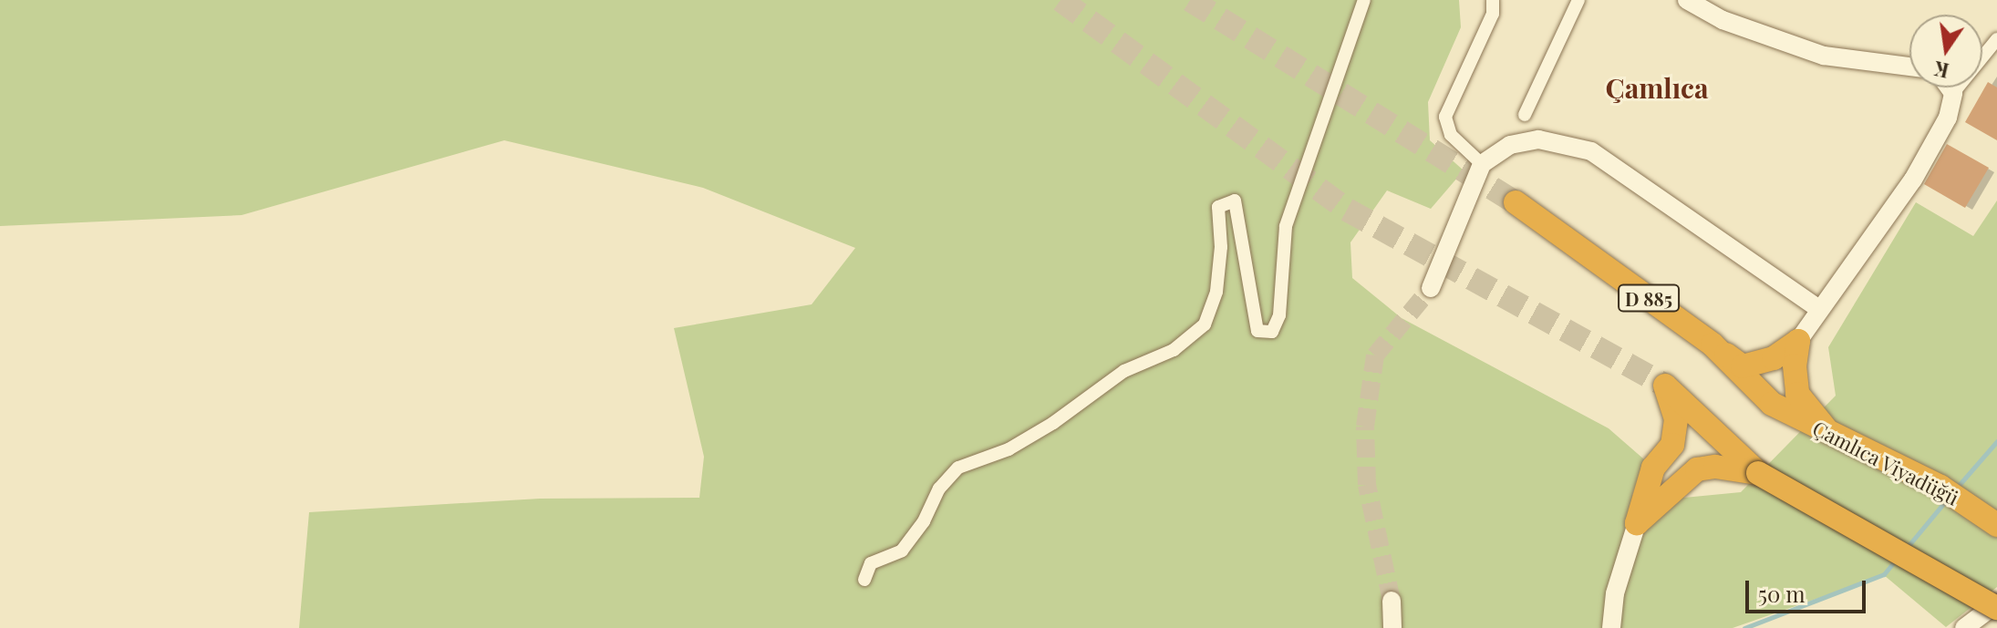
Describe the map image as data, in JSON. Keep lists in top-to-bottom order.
{
  "streets": {
    "highway": ["D 885", "Çamlıca Viyadüğü"]
  },
  "crossings": [
    ["D 885", "Çamlıca Viyadüğü"]
  ],
  "districts": ["Çamlıca"],
  "scale_bar": "50 m",
  "north": "bottom"
}
